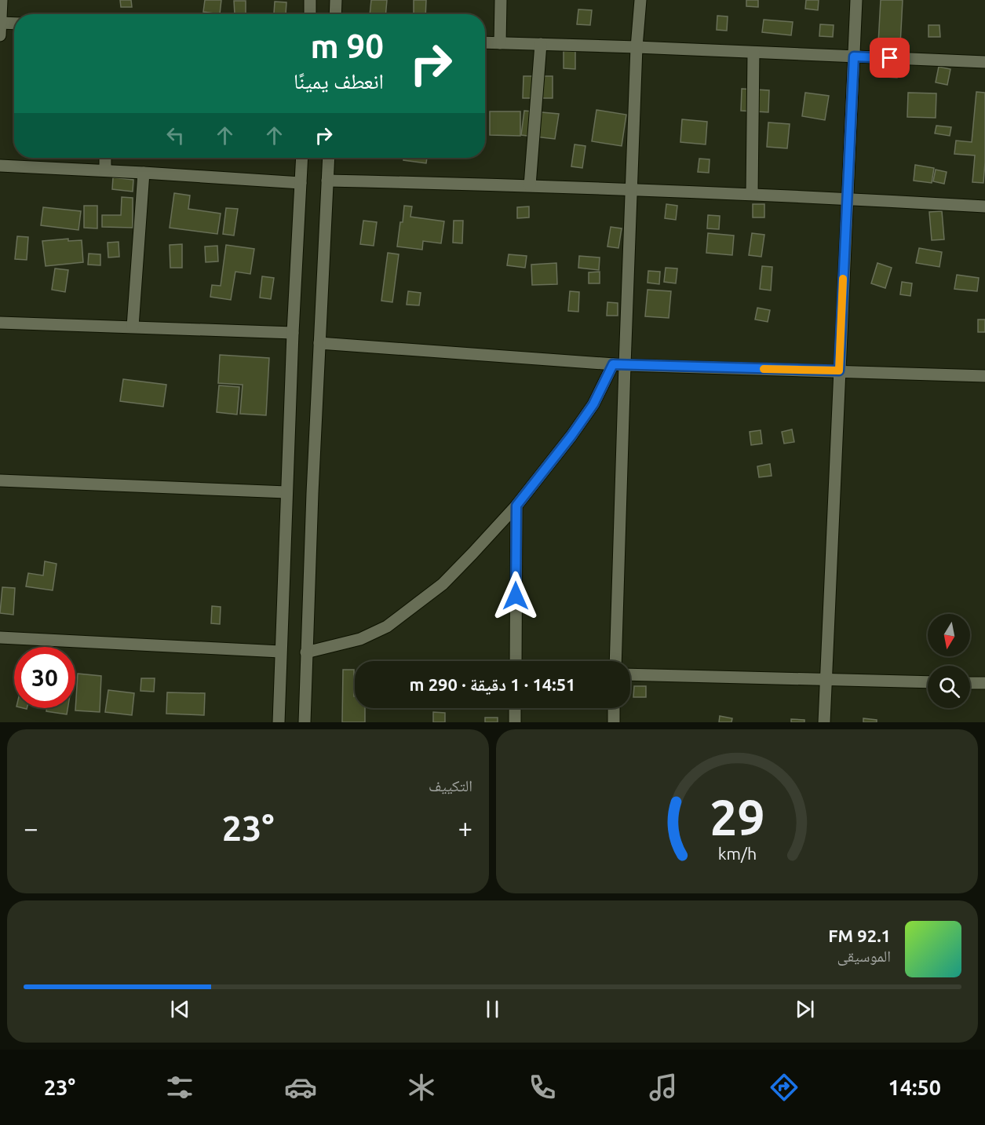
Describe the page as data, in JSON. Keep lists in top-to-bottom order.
{
  "north": "bottom",
  "page": {
    "turn": ["90 m", "انعطف يمينًا"],
    "limit": "30",
    "trip": "14:51 · 1 دقيقة · 290 m",
    "tile": "التكييف",
    "heat": ["−", "23°", "+"],
    "song": ["92.1 FM", "الموسيقى"],
    "tabs": ["14:50", "23°"],
    "gauge": ["29", "km/h"]
  }
}
